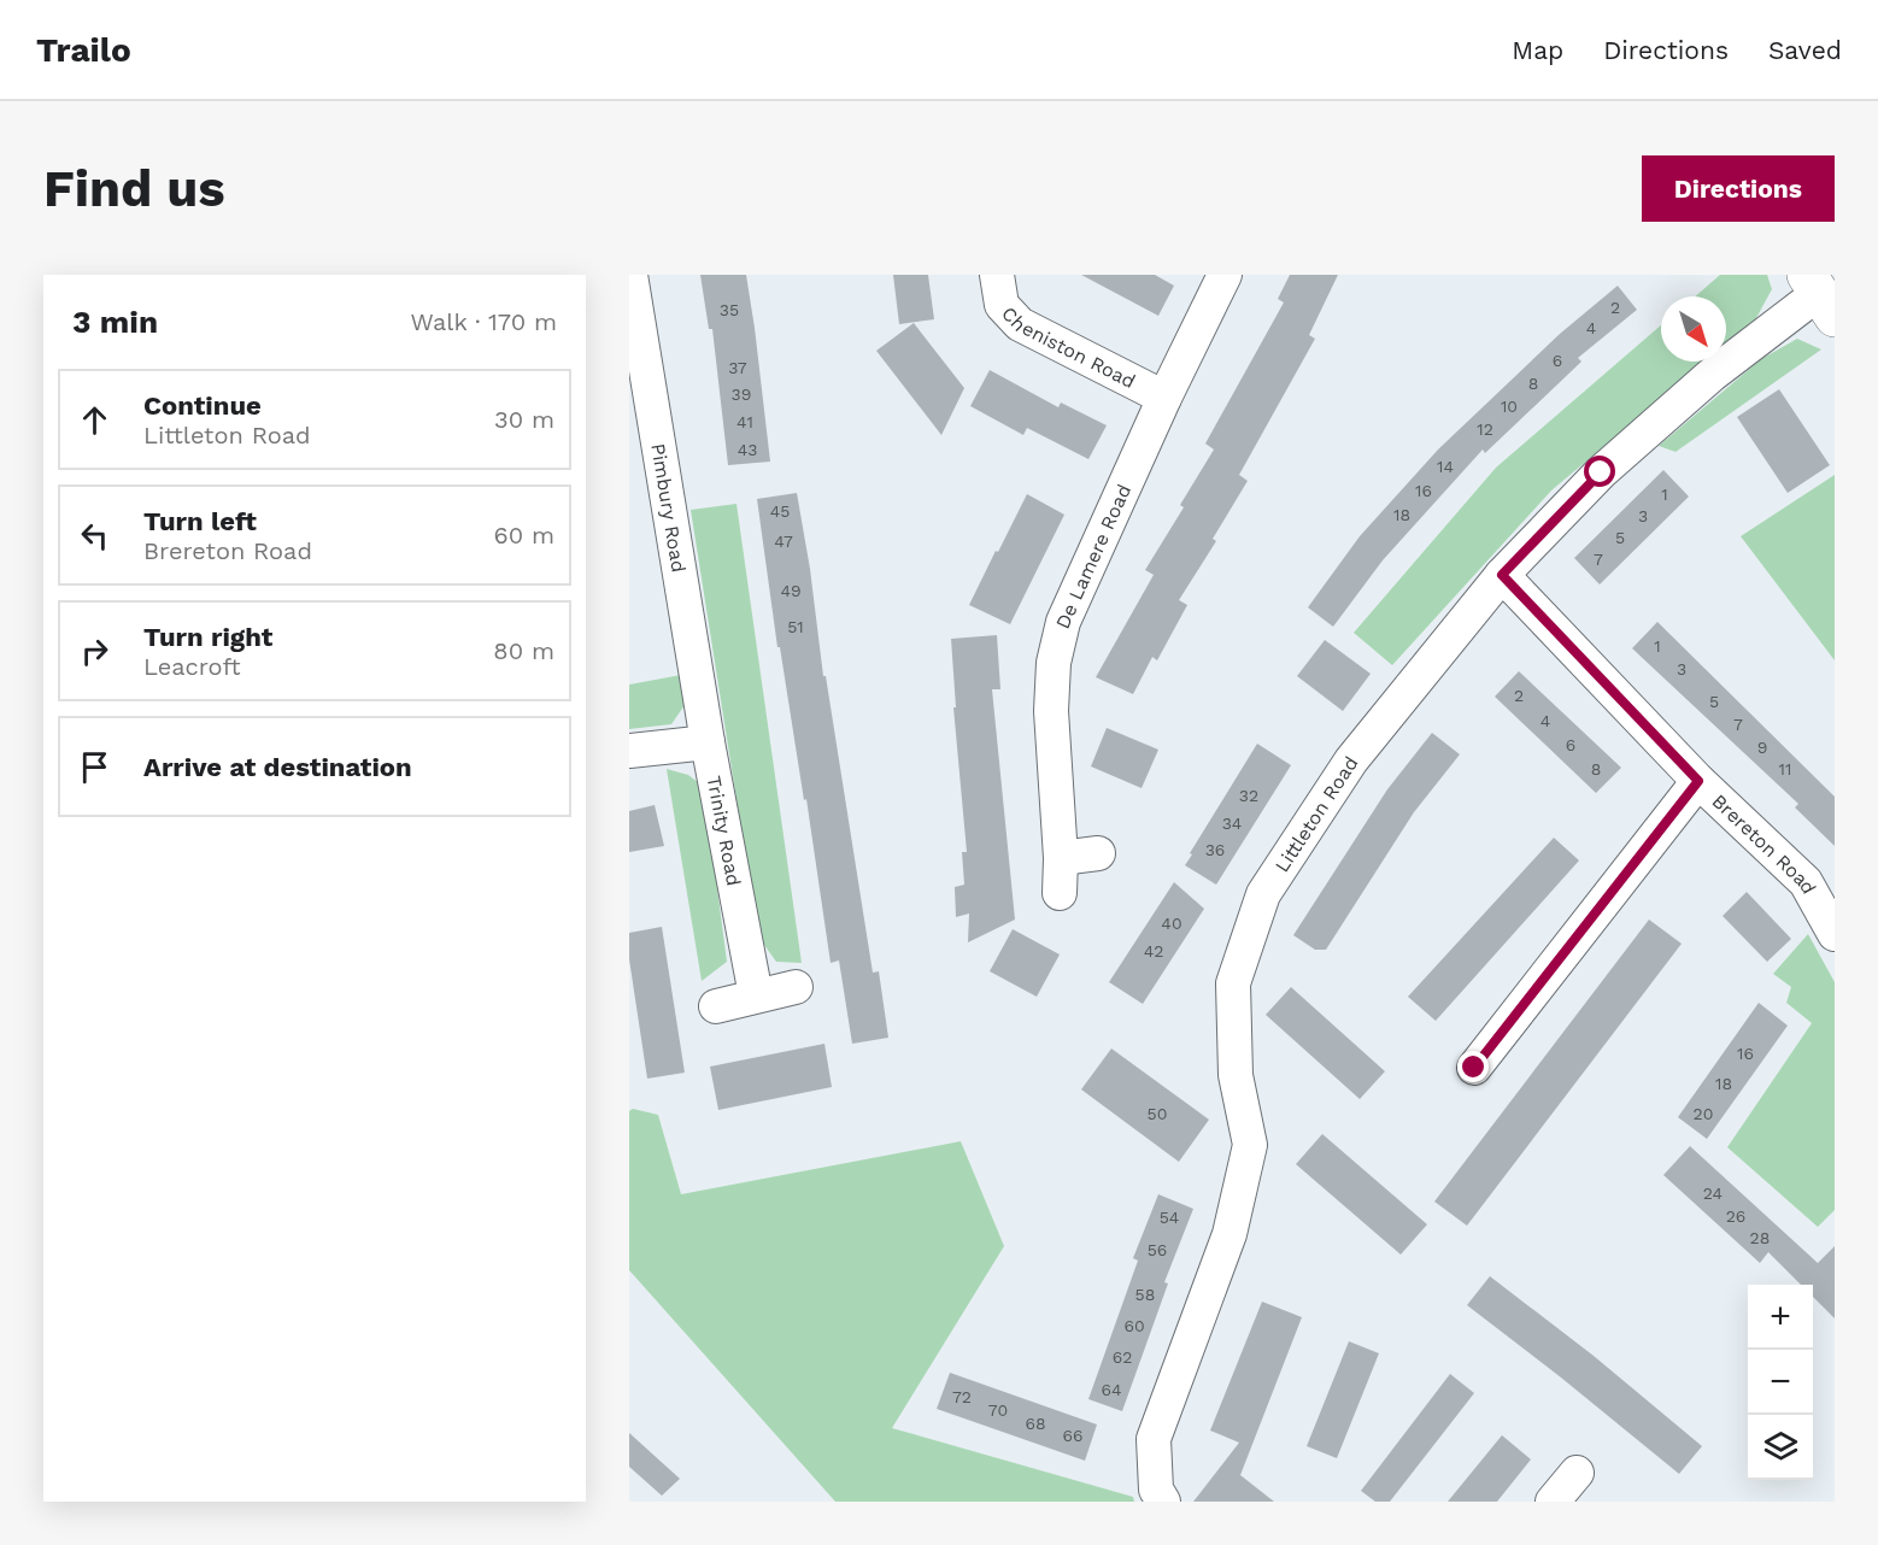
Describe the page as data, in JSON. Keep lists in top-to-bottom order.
{
  "streets": {
    "street": [
      "Cheniston Road",
      "Pimbury Road",
      "De Lamere Road",
      "Littleton Road",
      "Trinity Road",
      "Brereton Road"
    ]
  },
  "crossings": [
    ["Cheniston Road", "De Lamere Road"],
    ["Pimbury Road", "Trinity Road"],
    ["Littleton Road", "Brereton Road"]
  ],
  "house_numbers": [
    "2",
    "35",
    "4",
    "6",
    "37",
    "8",
    "39",
    "10",
    "41",
    "12",
    "43",
    "14",
    "16",
    "1",
    "45",
    "18",
    "3",
    "5",
    "47",
    "7",
    "49",
    "51",
    "1",
    "3",
    "2",
    "5",
    "4",
    "7",
    "6",
    "9",
    "8",
    "11",
    "32",
    "34",
    "36",
    "40",
    "42",
    "16",
    "18",
    "50",
    "20",
    "24",
    "26",
    "54",
    "28",
    "56",
    "58",
    "60",
    "62",
    "64",
    "72",
    "70",
    "68",
    "66"
  ],
  "north": "bottom right",
  "page": {
    "header": "Trailo",
    "nav": ["Map", "Directions", "Saved"],
    "buttons": "Directions",
    "title": "Find us",
    "heading": ["3 min", "Walk · 170 m"],
    "list": [
      ["Continue", "Littleton Road", "30 m"],
      ["Turn left", "Brereton Road", "60 m"],
      ["Turn right", "Leacroft", "80 m"],
      "Arrive at destination"
    ],
    "map_buttons": ["+", "−"]
  }
}
